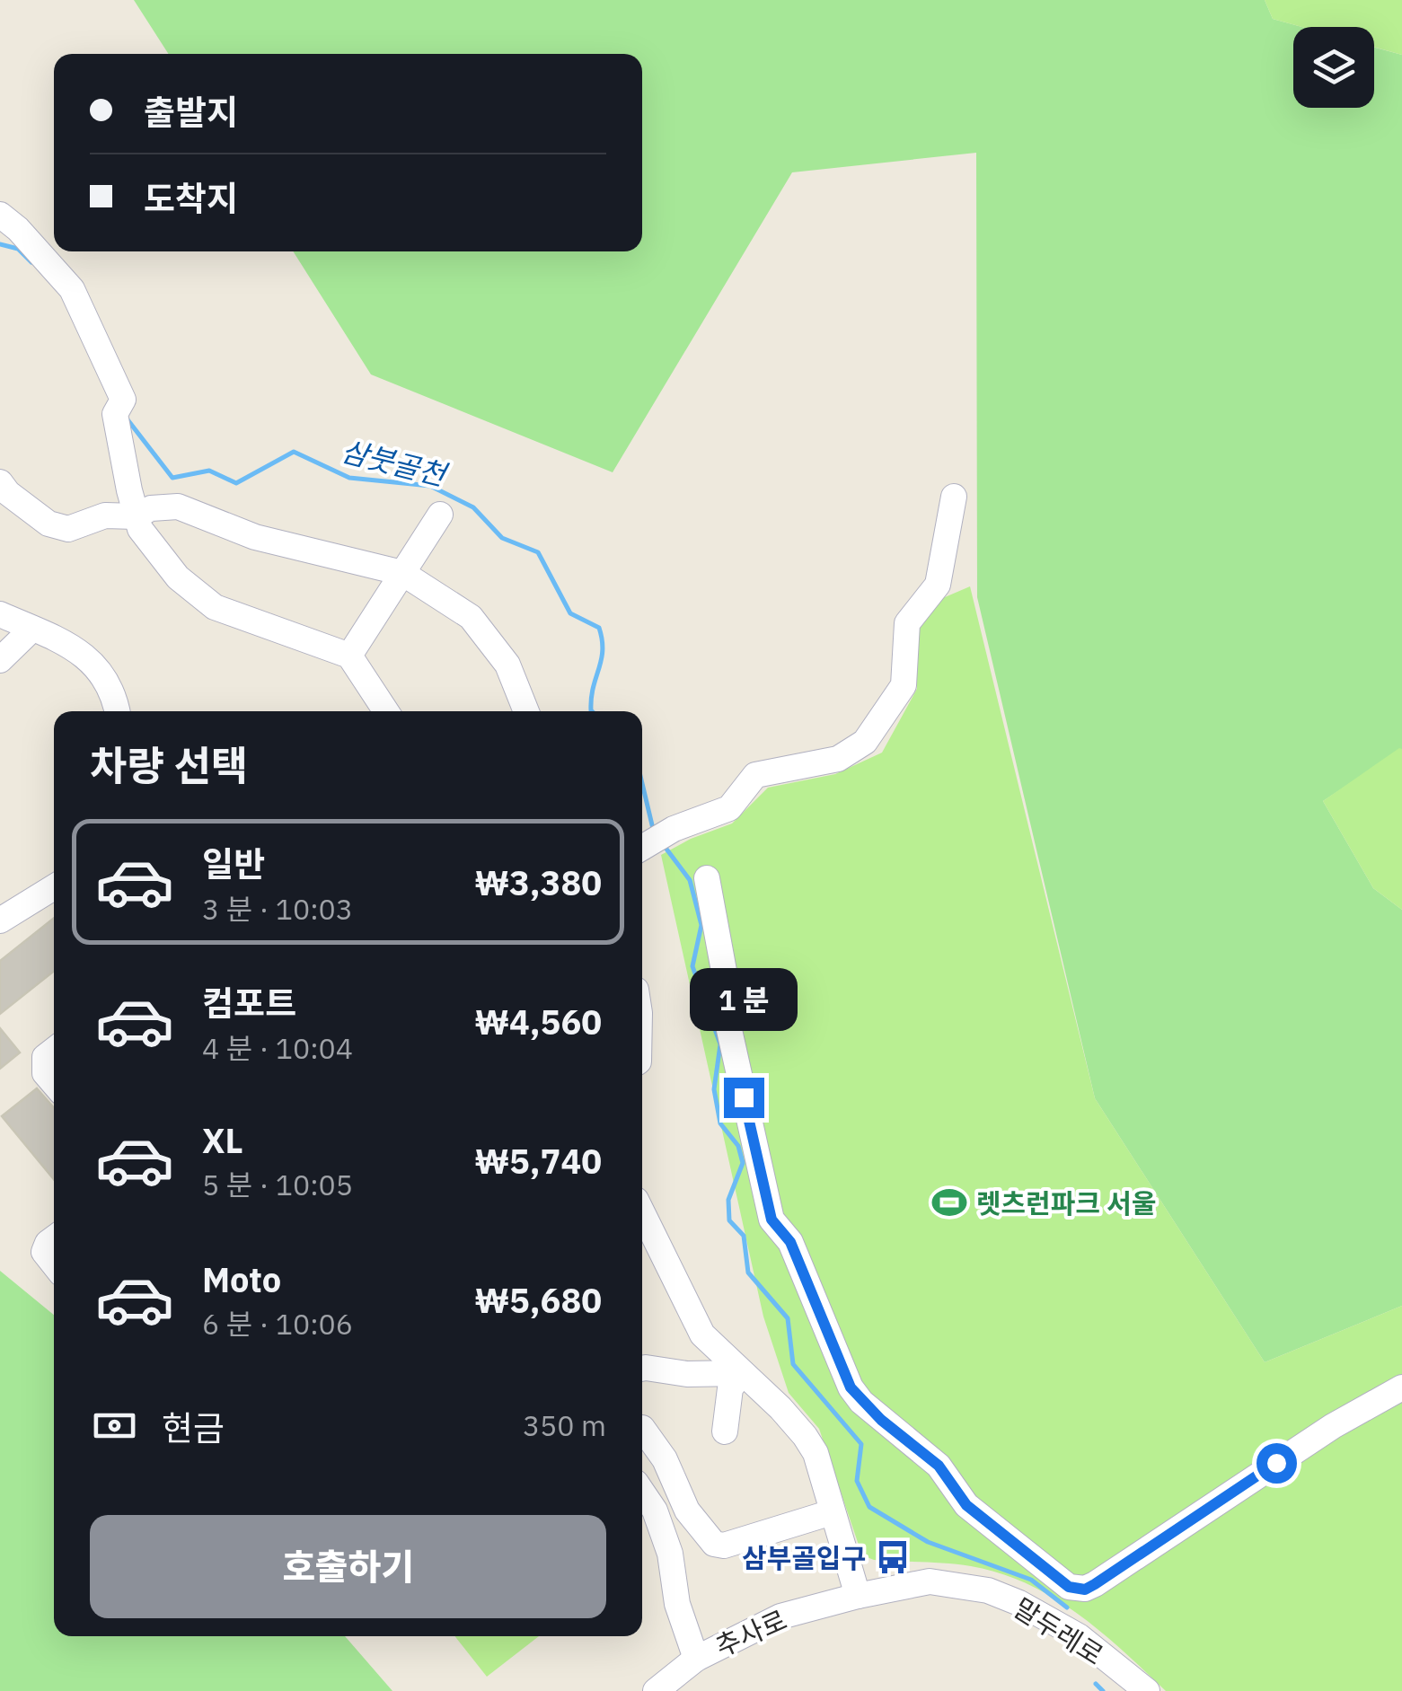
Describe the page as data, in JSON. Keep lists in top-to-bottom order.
{
  "streets": {
    "street": ["말두레로", "추사로"]
  },
  "crossings": [
    ["말두레로", "추사로"]
  ],
  "water": ["삼붓골천"],
  "places": {
    "sports": ["렛츠런파크 서울"],
    "bus stop": ["삼부골입구"]
  },
  "page": {
    "banner": ["출발지", "도착지"],
    "heading": "차량 선택",
    "list": [
      {
        "name": "일반",
        "note": "3 분 · 10:03",
        "value": "₩3,380"
      },
      {
        "name": "컴포트",
        "note": "4 분 · 10:04",
        "value": "₩4,560"
      },
      {
        "name": "XL",
        "note": "5 분 · 10:05",
        "value": "₩5,740"
      },
      {
        "name": "Moto",
        "note": "6 분 · 10:06",
        "value": "₩5,680"
      }
    ],
    "bubble": "1 분",
    "pay": ["현금", "350 m"],
    "buttons": "호출하기"
  }
}
